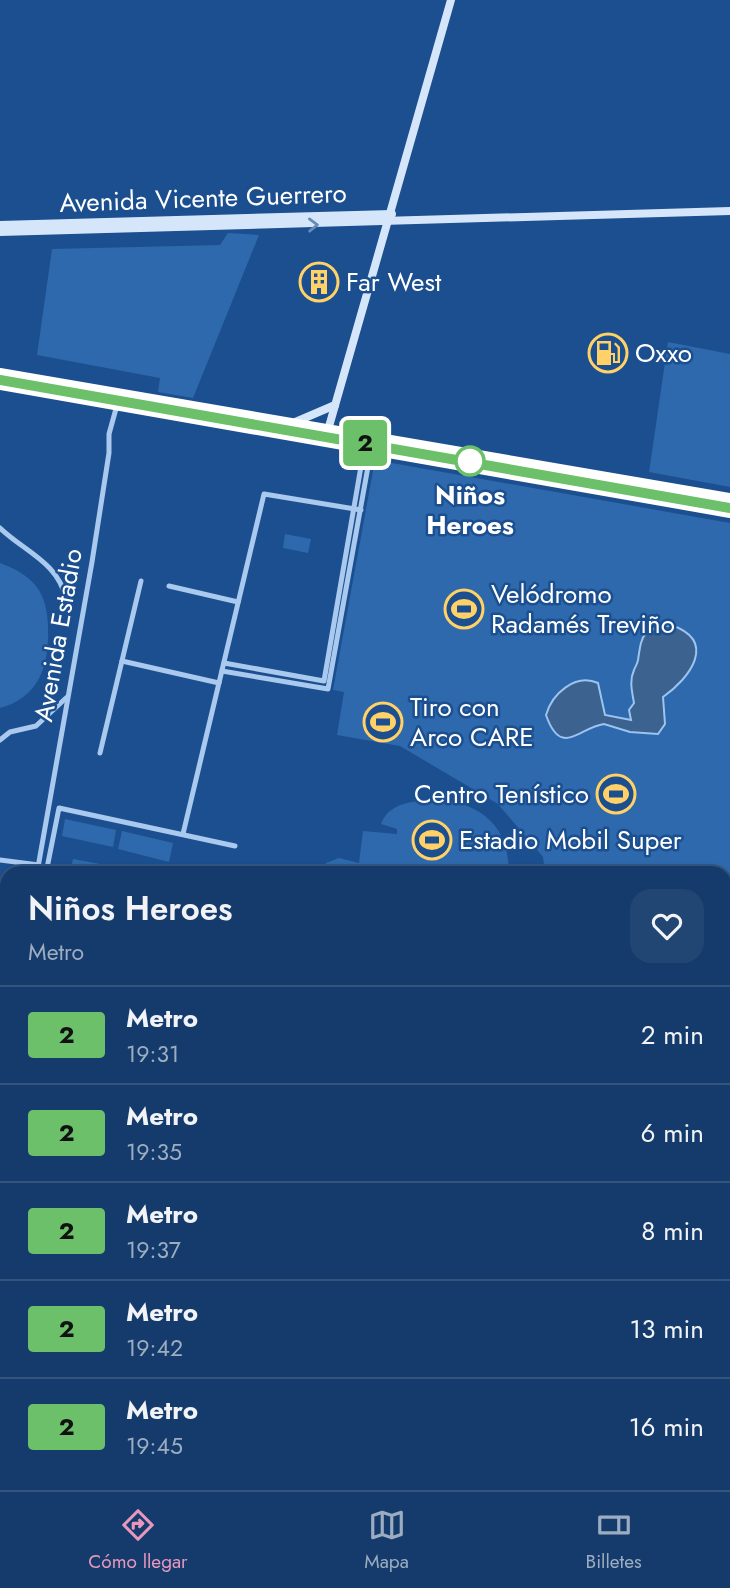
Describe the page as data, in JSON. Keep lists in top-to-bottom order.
{
  "streets": {
    "main road": ["Avenida Vicente Guerrero"],
    "street": ["Avenida Estadio"]
  },
  "places": {
    "building": ["Far West"],
    "fuel station": ["Oxxo"],
    "other": ["Niños Heroes"],
    "sports": [
      "Velódromo Radamés Treviño",
      "Tiro con Arco CARE",
      "Centro Tenístico",
      "Estadio Mobil Super"
    ]
  },
  "lines": ["metro line 2"],
  "page": {
    "on_map": "2",
    "heading": ["Niños Heroes", "Metro"],
    "list": [
      {
        "mark": "2",
        "name": "Metro",
        "note": "19:31",
        "value": "2 min"
      },
      {
        "mark": "2",
        "name": "Metro",
        "note": "19:35",
        "value": "6 min"
      },
      {
        "mark": "2",
        "name": "Metro",
        "note": "19:37",
        "value": "8 min"
      },
      {
        "mark": "2",
        "name": "Metro",
        "note": "19:42",
        "value": "13 min"
      },
      {
        "mark": "2",
        "name": "Metro",
        "note": "19:45",
        "value": "16 min"
      }
    ],
    "tabs": ["Cómo llegar", "Mapa", "Billetes"]
  }
}
